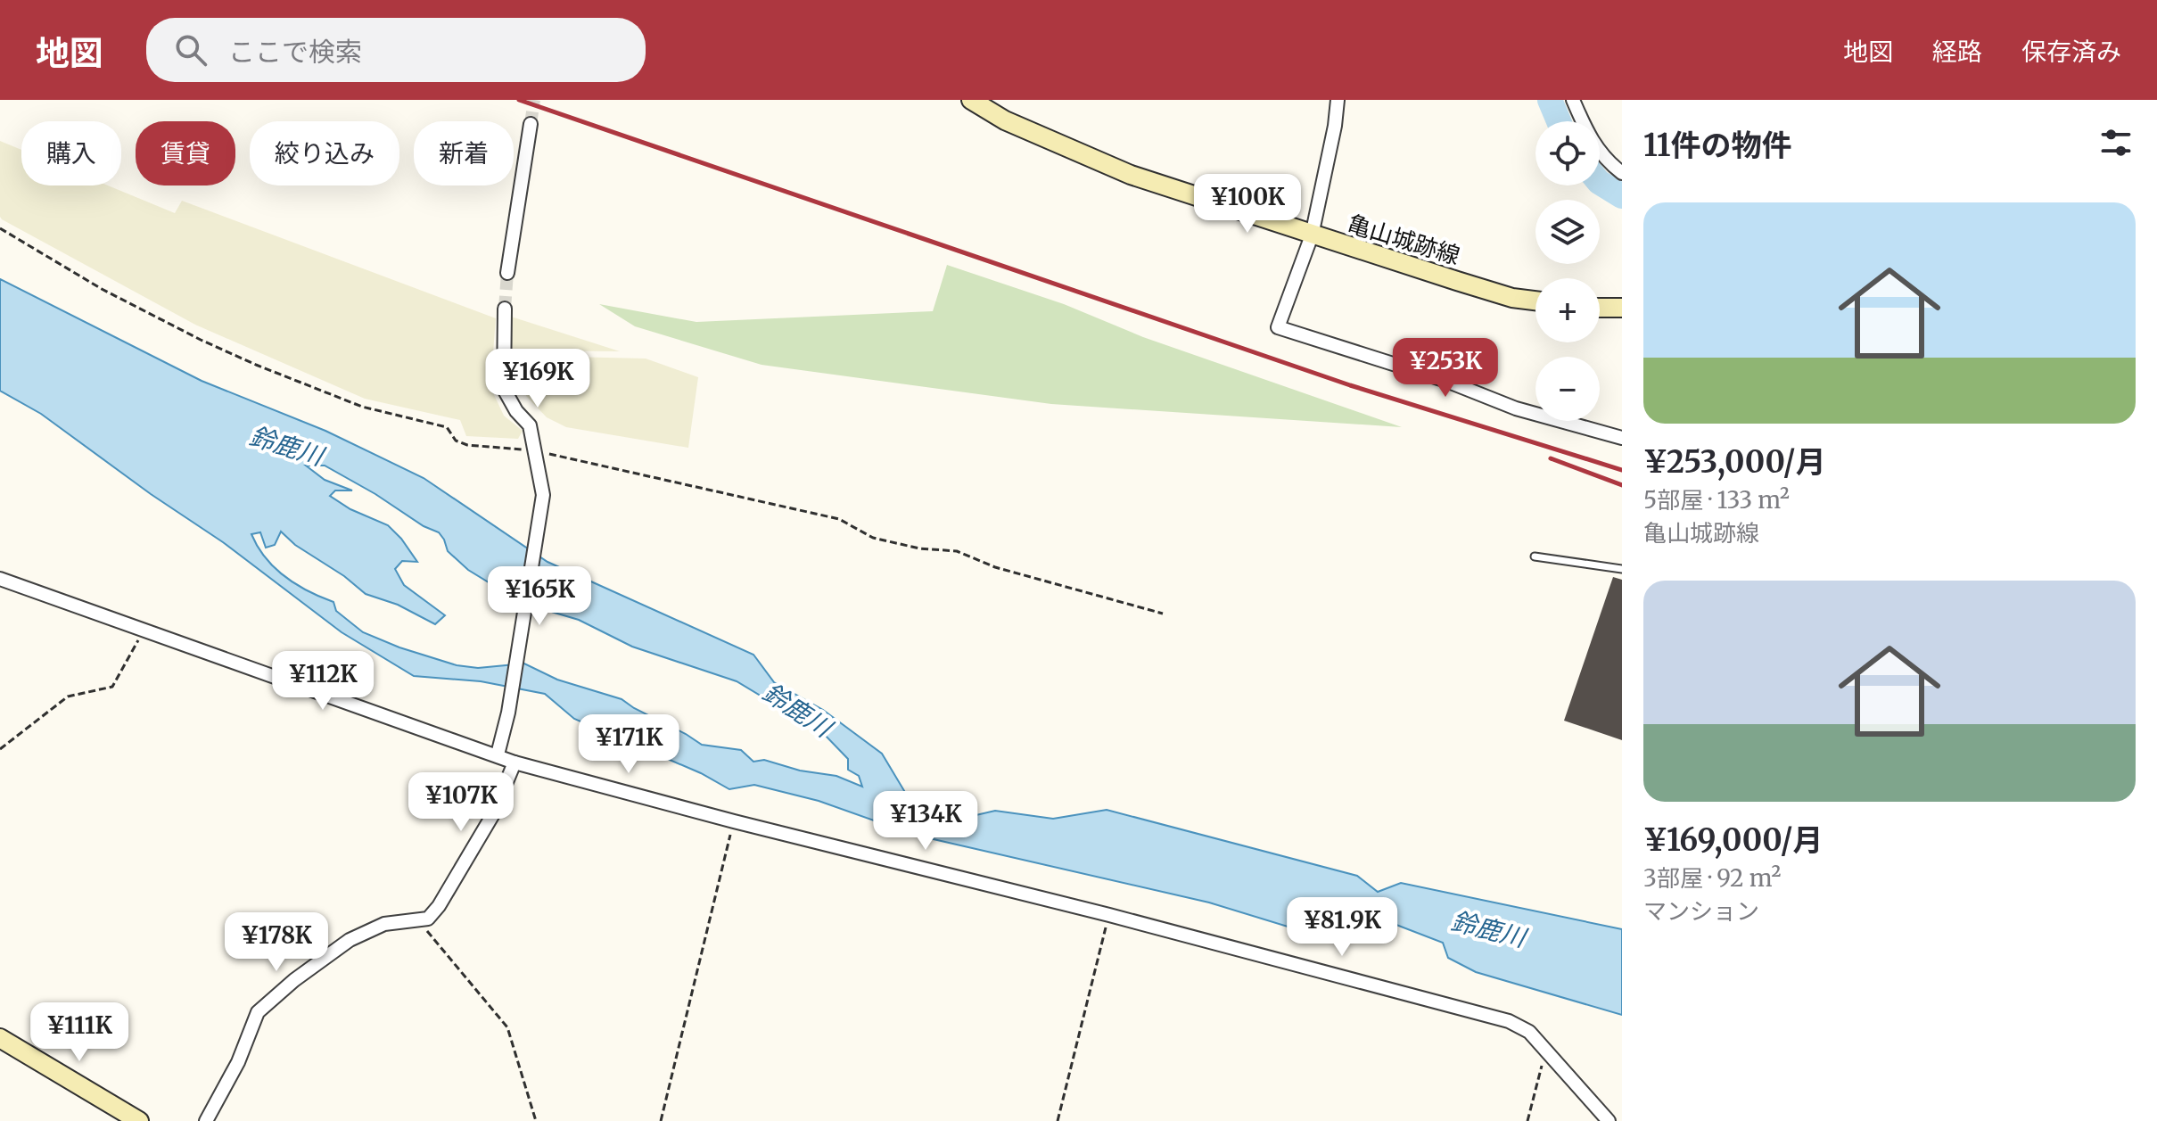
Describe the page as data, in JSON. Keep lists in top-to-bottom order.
{
  "streets": {
    "main road": ["亀山城跡線"]
  },
  "water": ["鈴鹿川"],
  "page": {
    "header": "地図",
    "search": "ここで検索",
    "nav": ["地図", "経路", "保存済み"],
    "heading": "11件の物件",
    "map_buttons": ["+", "−"],
    "chip": [
      "購入",
      "賃貸",
      "絞り込み",
      "新着"
    ],
    "price": [
      "¥100K",
      "¥253K",
      "¥169K",
      "¥165K",
      "¥112K",
      "¥171K",
      "¥107K",
      "¥134K",
      "¥81.9K",
      "¥178K",
      "¥111K"
    ],
    "list": [
      {
        "name": "¥253,000/月",
        "note": "5部屋 · 133 m² · 亀山城跡線"
      },
      {
        "name": "¥169,000/月",
        "note": "3部屋 · 92 m² · マンション"
      }
    ]
  }
}
